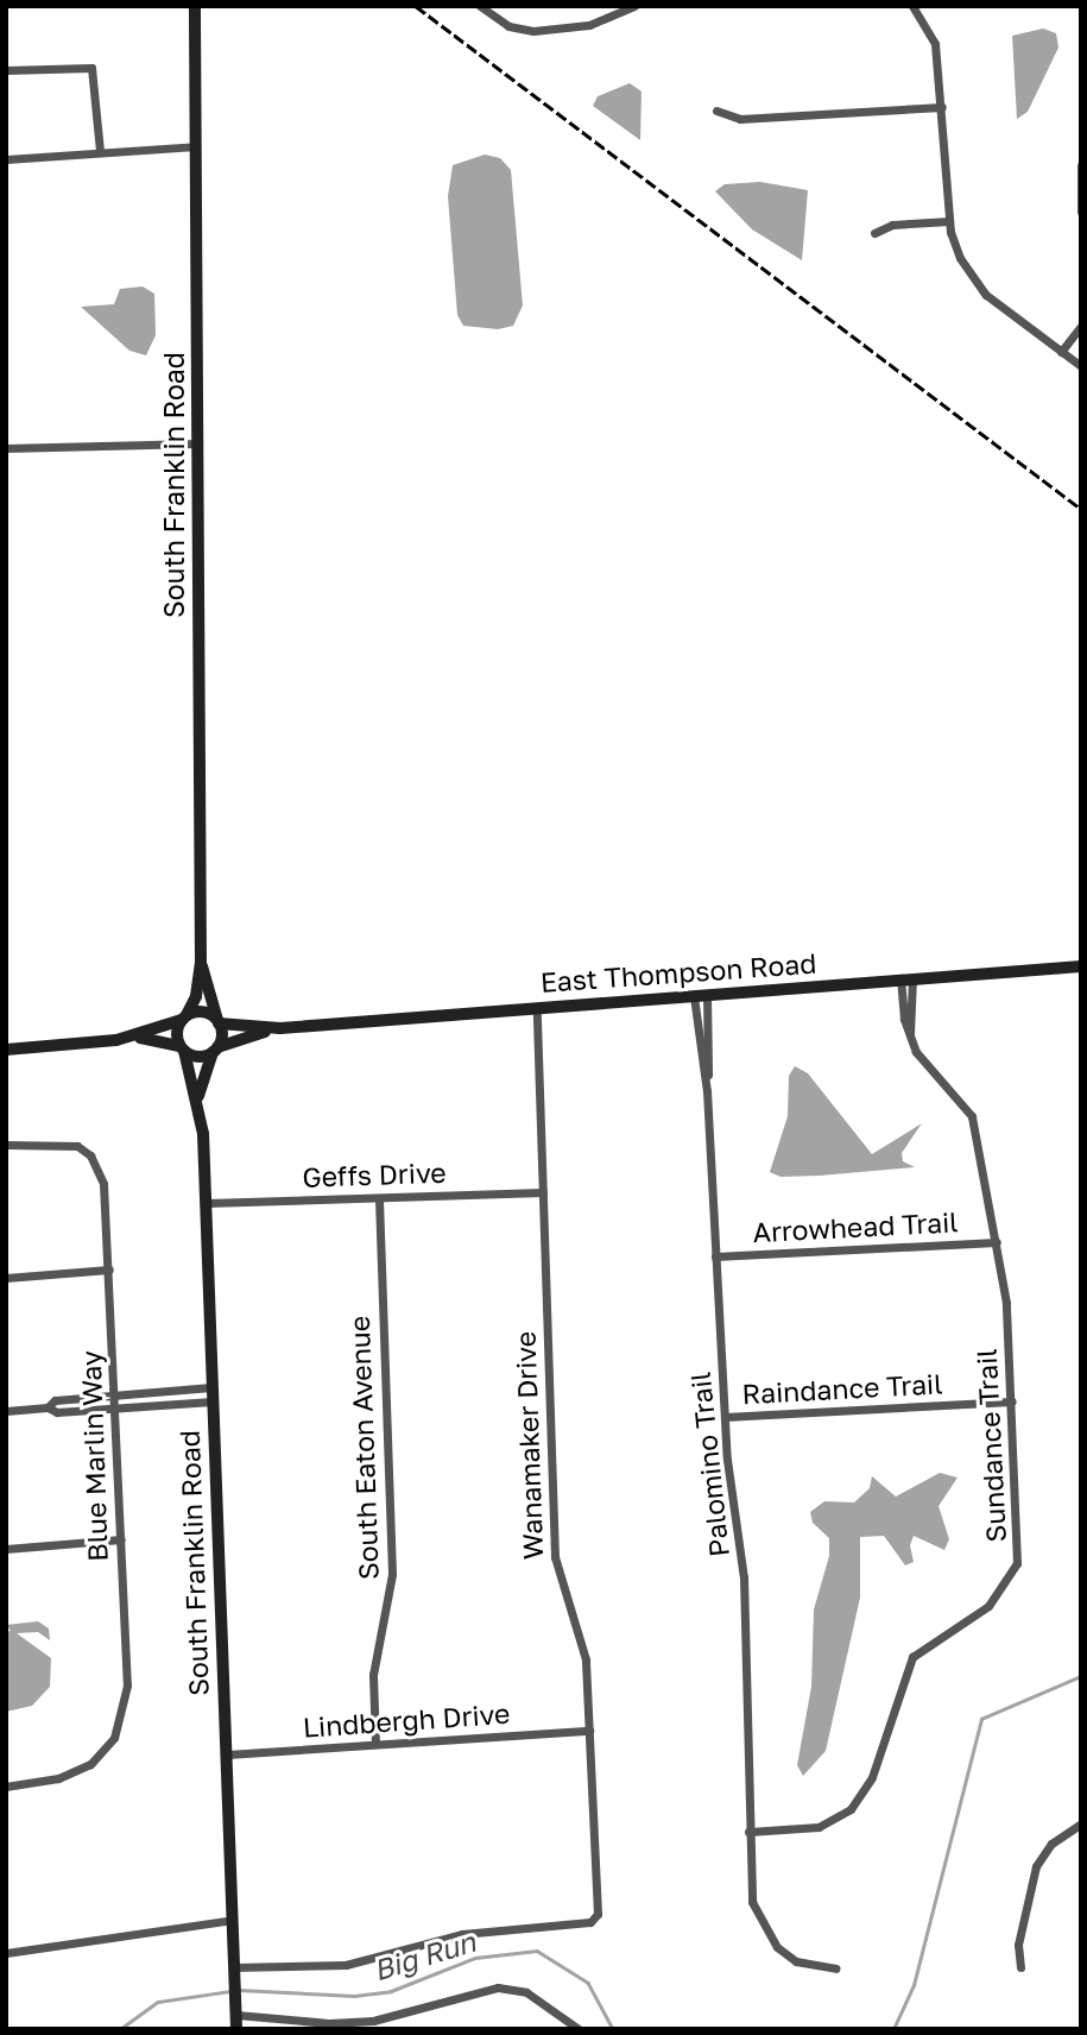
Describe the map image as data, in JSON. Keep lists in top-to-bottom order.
{
  "streets": {
    "main road": ["South Franklin Road", "East Thompson Road"],
    "street": [
      "Geffs Drive",
      "Arrowhead Trail",
      "Raindance Trail",
      "Wanamaker Drive",
      "Sundance Trail",
      "South Eaton Avenue",
      "Blue Marlin Way",
      "Palomino Trail",
      "Lindbergh Drive"
    ]
  },
  "crossings": [
    ["South Franklin Road", "East Thompson Road"],
    ["South Franklin Road", "Geffs Drive"],
    ["South Franklin Road", "Wanamaker Drive"],
    ["South Franklin Road", "Lindbergh Drive"],
    ["East Thompson Road", "Wanamaker Drive"],
    ["East Thompson Road", "Sundance Trail"],
    ["East Thompson Road", "Palomino Trail"],
    ["Geffs Drive", "Wanamaker Drive"],
    ["Geffs Drive", "South Eaton Avenue"],
    ["Arrowhead Trail", "Sundance Trail"],
    ["Arrowhead Trail", "Palomino Trail"],
    ["Raindance Trail", "Sundance Trail"],
    ["Raindance Trail", "Palomino Trail"],
    ["Wanamaker Drive", "Lindbergh Drive"],
    ["Sundance Trail", "Palomino Trail"],
    ["South Eaton Avenue", "Lindbergh Drive"]
  ],
  "water": ["Big Run"]
}
